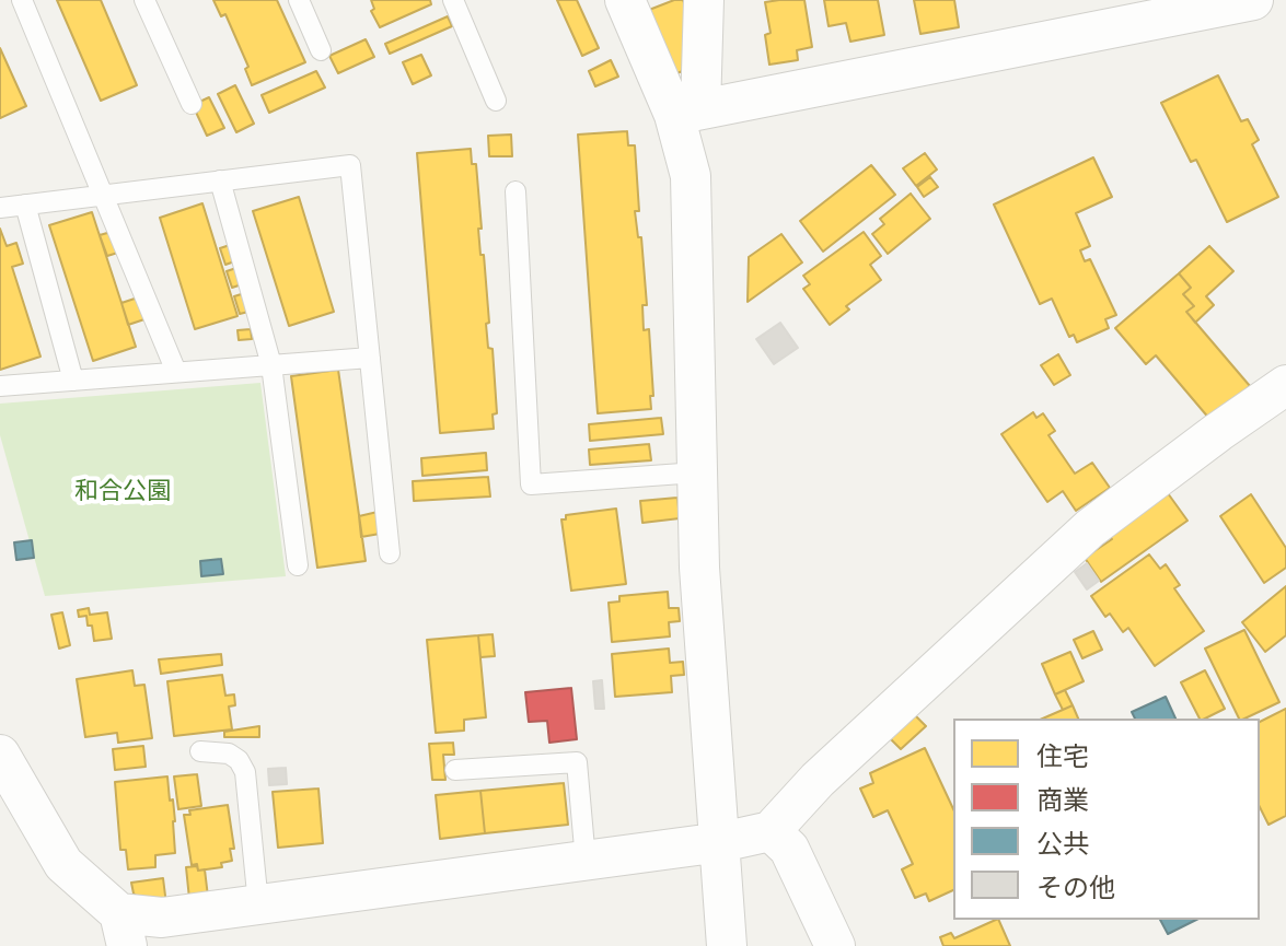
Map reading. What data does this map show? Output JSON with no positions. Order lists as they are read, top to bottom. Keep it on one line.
{"parks":["和合公園"],"legend":["住宅","商業","公共","その他"]}
